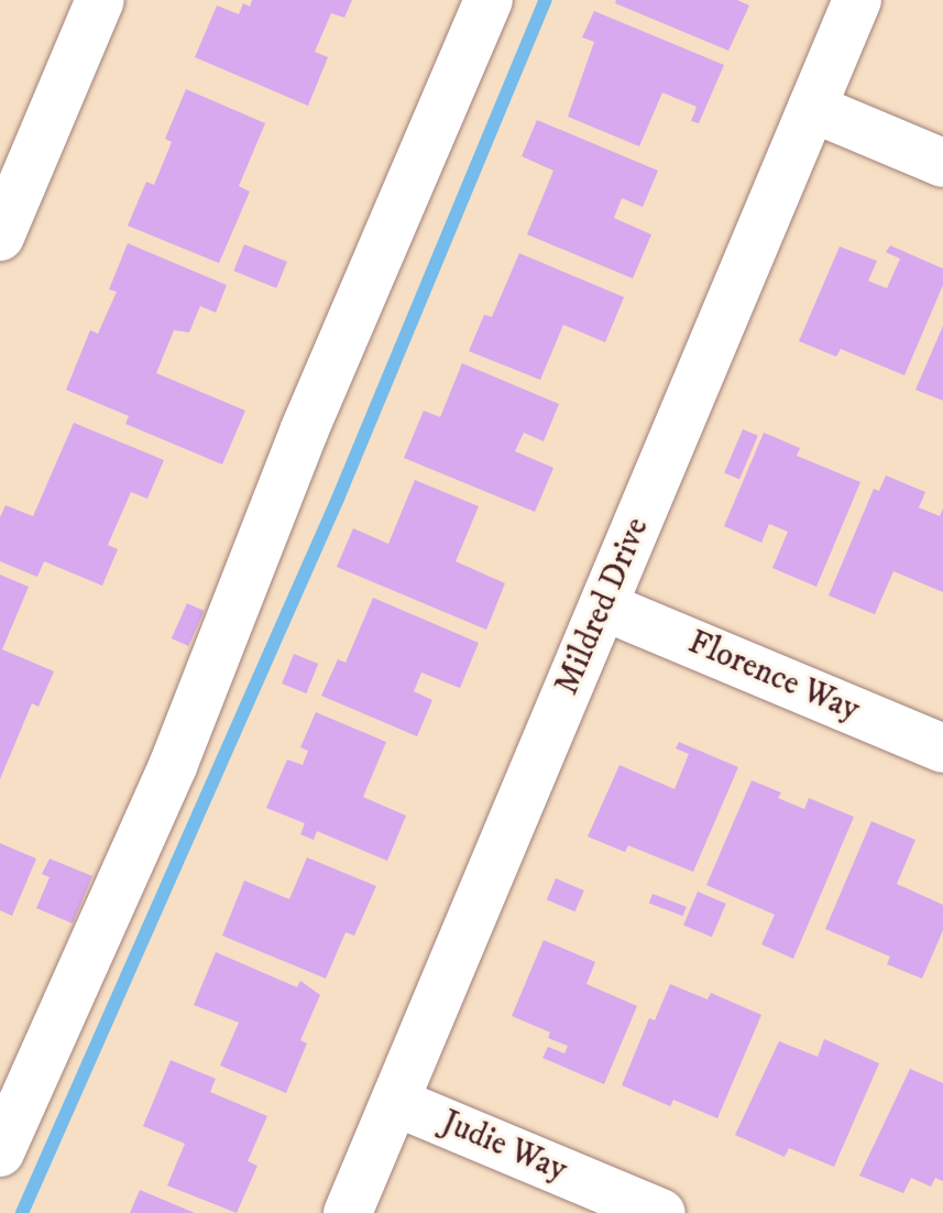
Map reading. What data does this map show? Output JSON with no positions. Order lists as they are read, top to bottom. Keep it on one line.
{"streets":{"street":["Mildred Drive","Florence Way","Judie Way"]},"crossings":[["Mildred Drive","Florence Way"],["Mildred Drive","Judie Way"]]}
